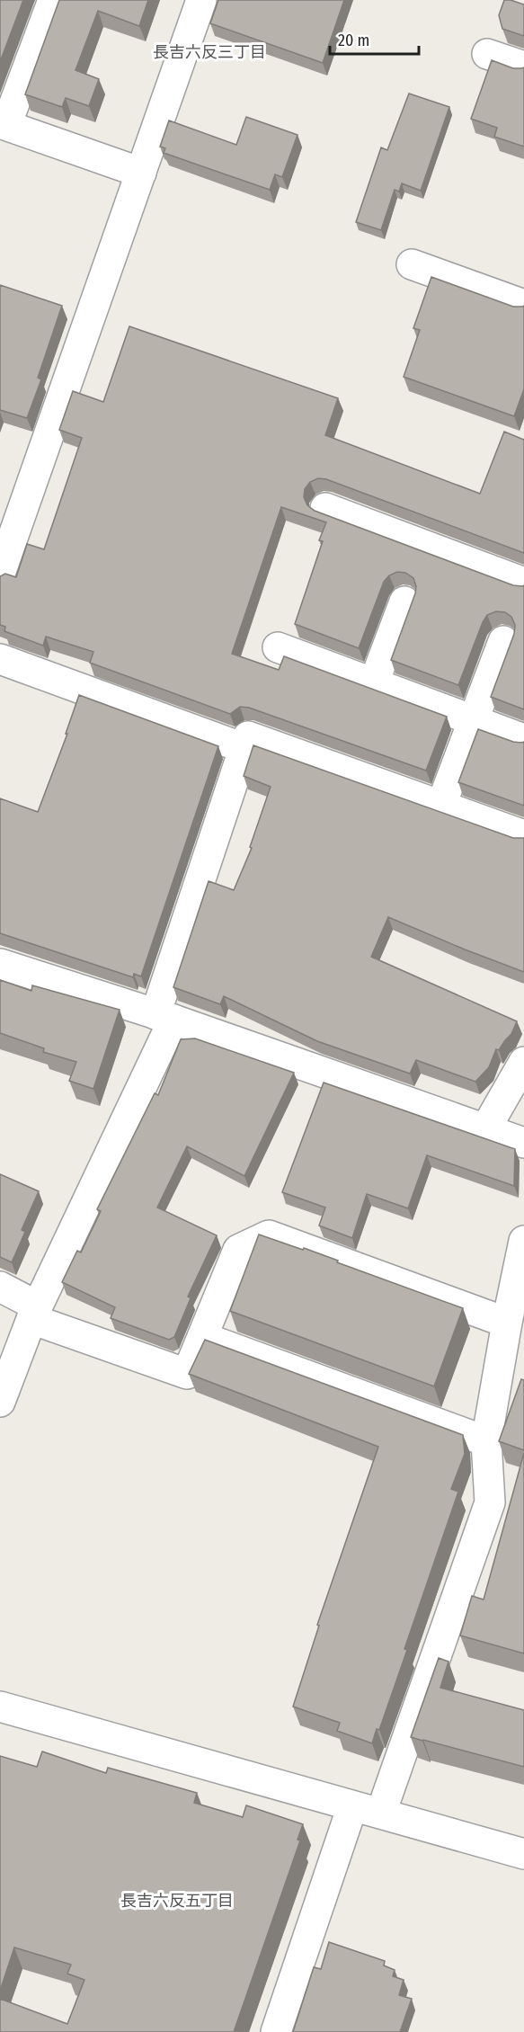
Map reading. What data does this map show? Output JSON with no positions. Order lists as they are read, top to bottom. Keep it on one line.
{"districts":["長吉六反三丁目","長吉六反五丁目"],"scale_bar":"20 m"}
